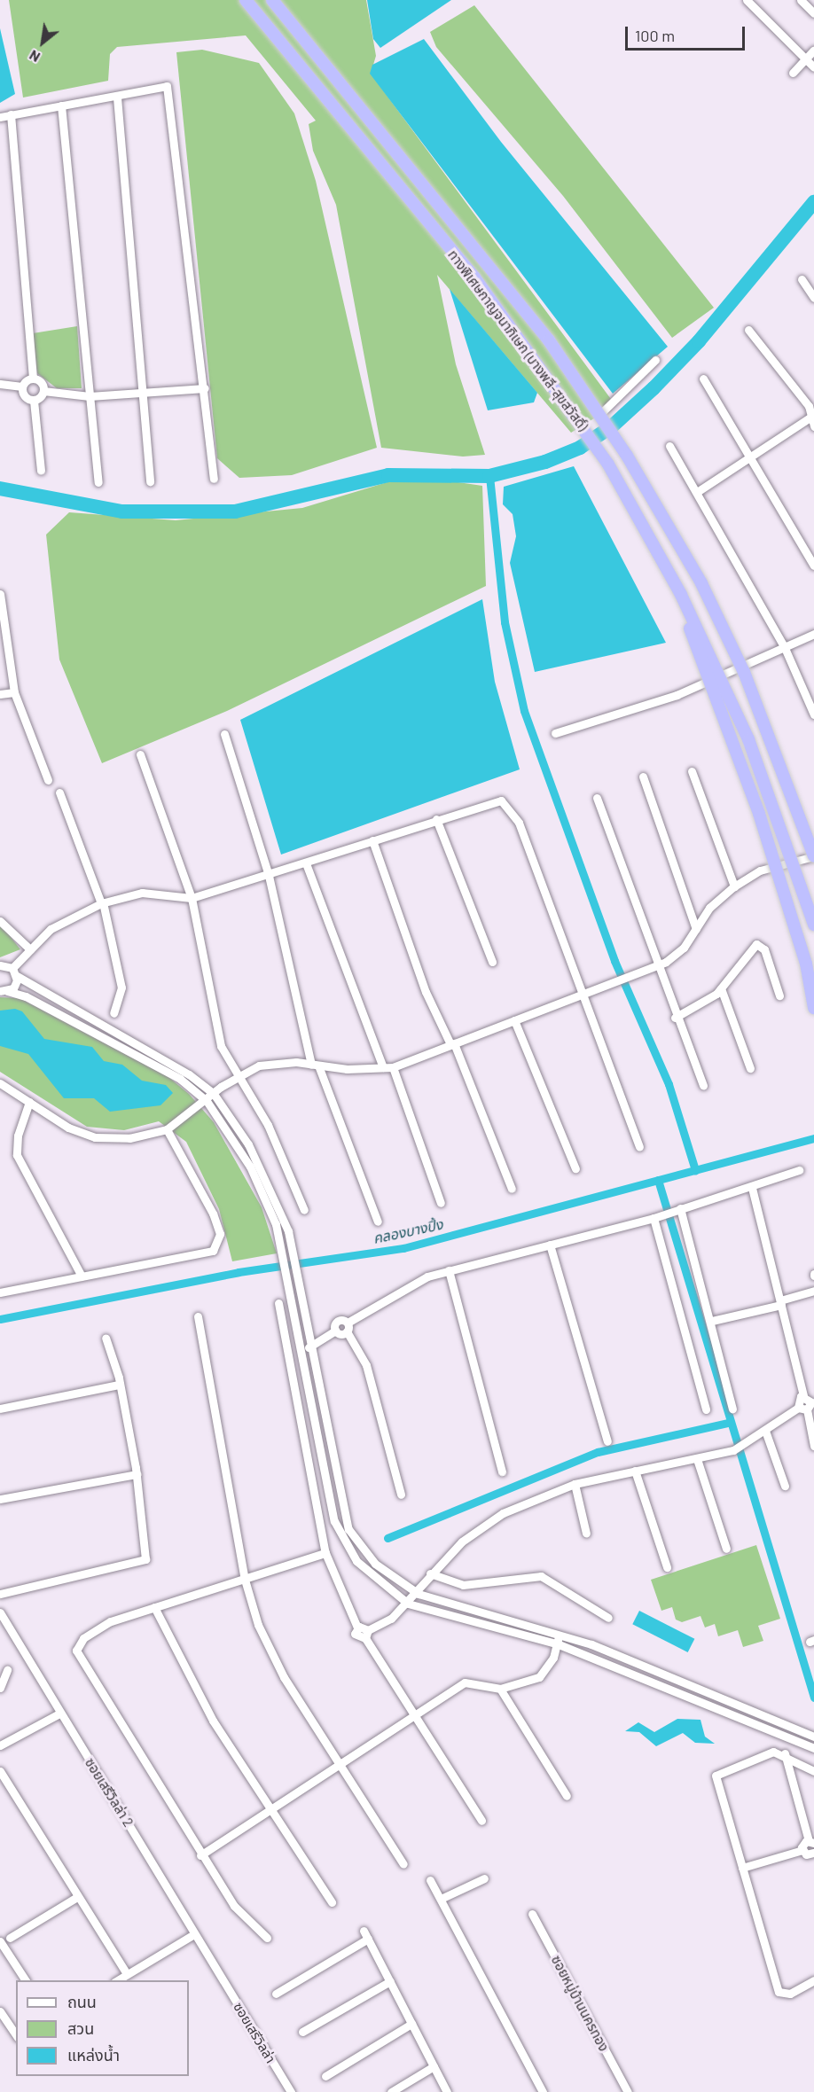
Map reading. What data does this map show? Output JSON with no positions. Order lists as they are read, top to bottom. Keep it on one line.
{"streets":{"highway":["ทางพิเศษกาญจนาภิเษก (บางพลี-สุขสวัสดิ์)"],"street":["ซอยเสรีวิลล่า 2","ซอยหมู่บ้านนครทอง","ซอยเสรีวิลล่า"]},"crossings":[["ซอยเสรีวิลล่า 2","ซอยเสรีวิลล่า"]],"water":["คลองบางปิ้ง"],"legend":["ถนน","สวน","แหล่งน้ำ"],"scale_bar":"100 m","north":"bottom left"}
